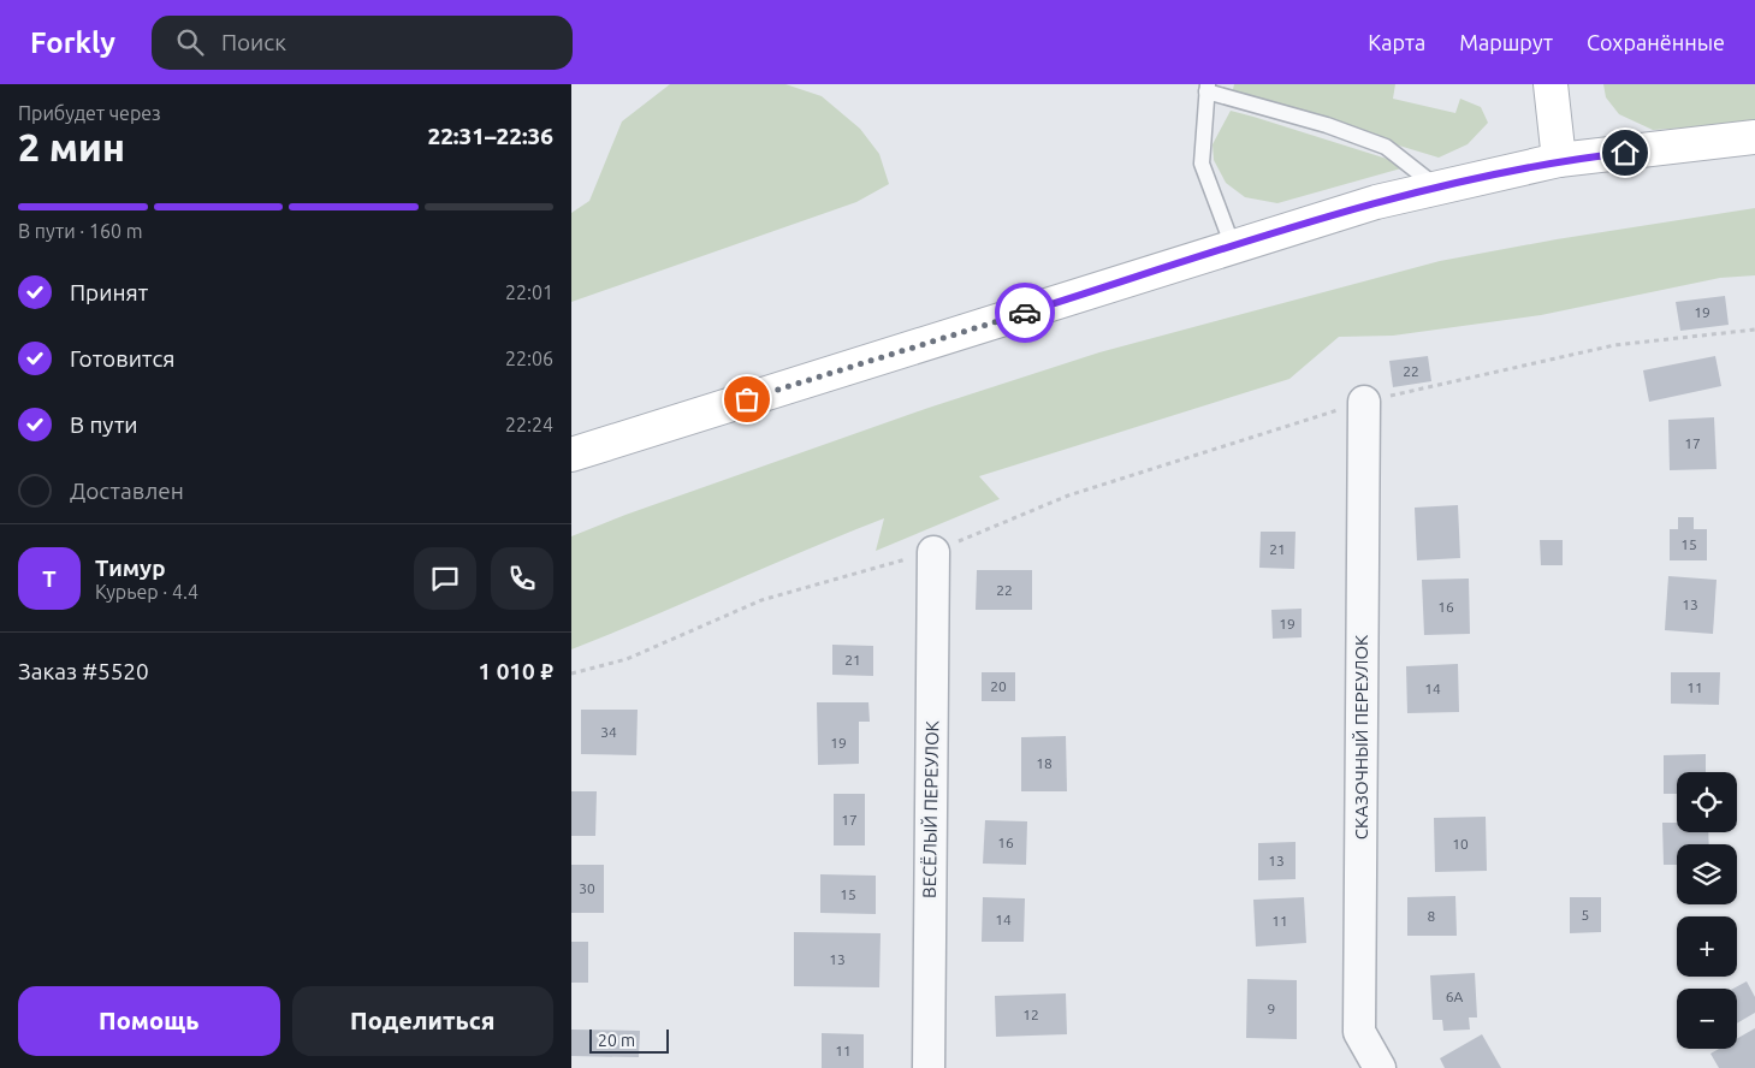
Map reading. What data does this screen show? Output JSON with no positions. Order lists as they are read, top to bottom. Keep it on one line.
{"streets":{"street":["СКАЗОЧНЫЙ ПЕРЕУЛОК","ВЕСЁЛЫЙ ПЕРЕУЛОК"]},"house_numbers":["19","22","17","15","21","22","13","16","19","21","20","11","14","34","19","18","17","16","10","13","30","15","5","8","14","11","13","6А","9","12","11"],"scale_bar":"20 m","page":{"header":"Forkly","search":"Поиск","nav":["Карта","Маршрут","Сохранённые"],"heading":["2 мин","Прибудет через","22:31–22:36"],"panel":["Тимур","Курьер · 4.4","Заказ #5520","1 010 ₽"],"bar":"В пути · 160 m","list":[["Принят","22:01"],["Готовится","22:06"],["В пути","22:24"],"Доставлен"],"round":"Т","map_buttons":["+","−"],"buttons":["Помощь","Поделиться"],"scale":"20 m"}}
